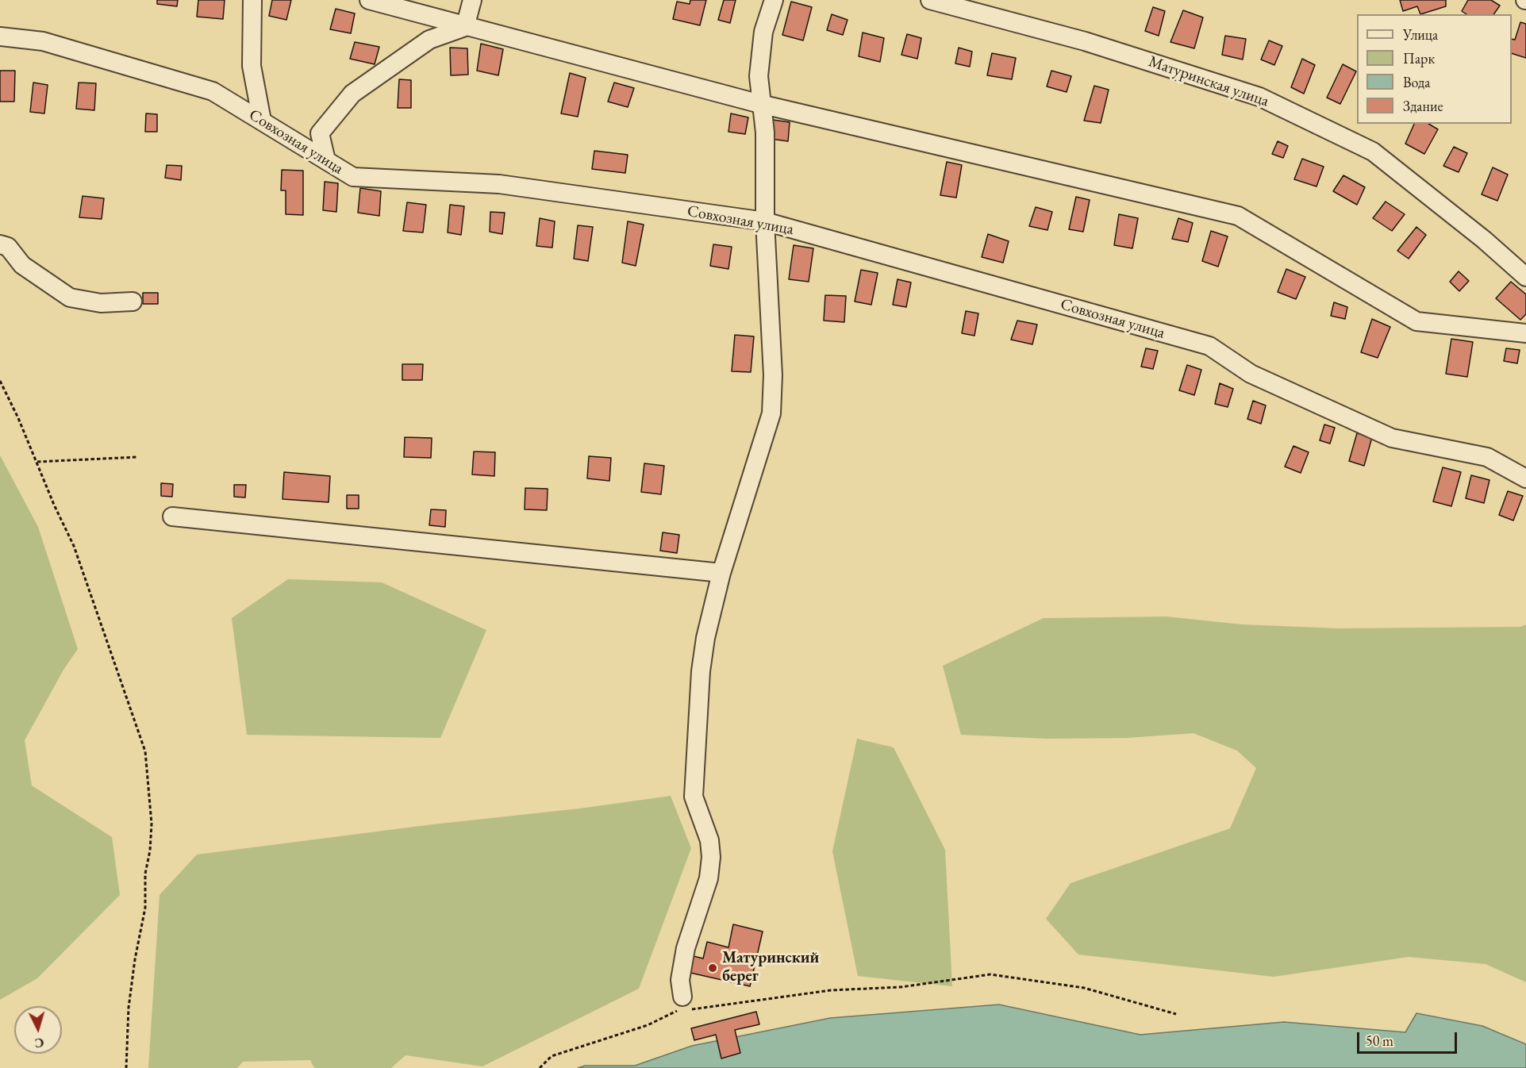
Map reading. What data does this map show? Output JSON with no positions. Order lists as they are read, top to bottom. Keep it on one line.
{"streets":{"street":["Матуринская улица","Совхозная улица"]},"places":["Матуринский берег"],"legend":["Улица","Парк","Вода","Здание"],"scale_bar":"50 m","north":"bottom"}
